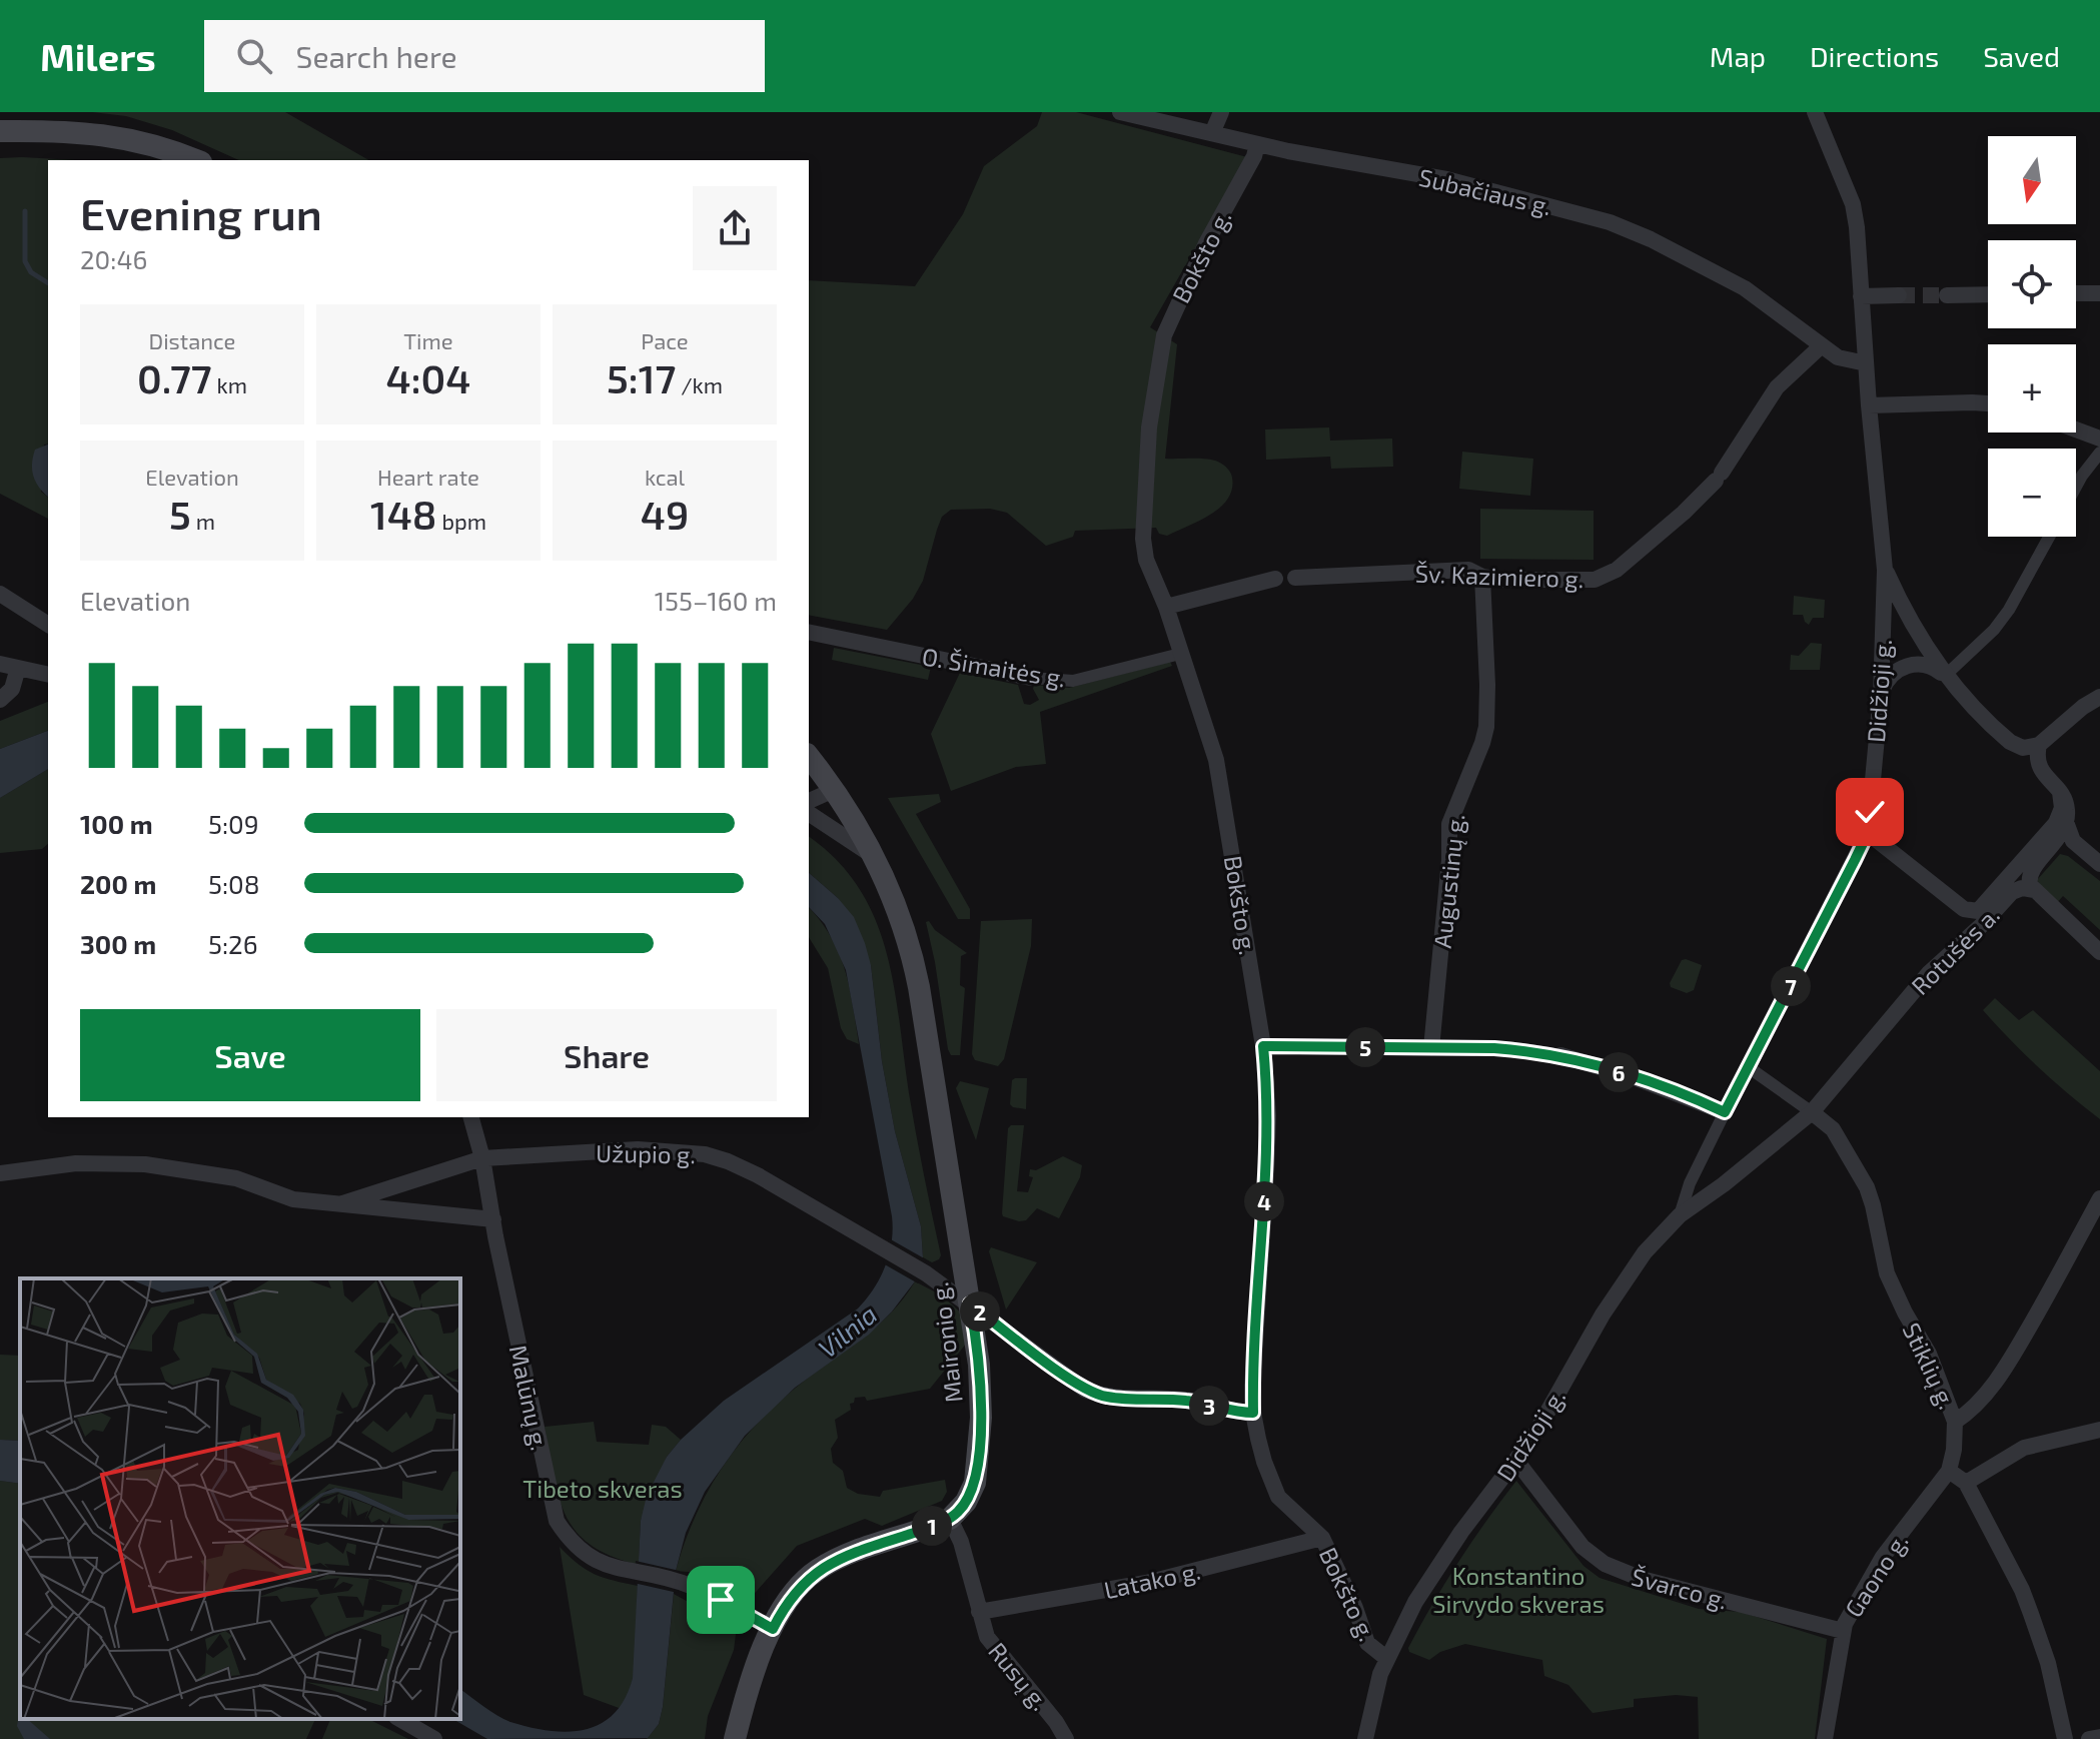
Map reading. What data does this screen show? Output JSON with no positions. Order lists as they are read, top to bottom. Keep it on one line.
{"streets":{"main road":["Maironio g."],"street":["Subačiaus g.","Bokšto g.","Šv. Kazimiero g.","O. Šimaitės g.","Didžioji g.","Augustinų g.","Rotušės a.","Užupio g.","Stiklių g.","Malūnų g.","Gaono g.","Latako g.","Švarco g.","Rusų g."]},"crossings":[["Subačiaus g.","Bokšto g."],["Subačiaus g.","Šv. Kazimiero g."],["Bokšto g.","O. Šimaitės g."],["Bokšto g.","Didžioji g."],["Bokšto g.","Latako g."],["Šv. Kazimiero g.","Augustinų g."],["Didžioji g.","Rotušės a."],["Didžioji g.","Stiklių g."],["Didžioji g.","Švarco g."],["Rotušės a.","Stiklių g."],["Užupio g.","Maironio g."],["Užupio g.","Malūnų g."],["Maironio g.","Rusų g."],["Stiklių g.","Gaono g."],["Gaono g.","Švarco g."],["Latako g.","Rusų g."]],"water":["Vilnia"],"parks":["Tibeto skveras","Konstantino Sirvydo skveras"],"north":"bottom","page":{"header":"Milers","search":"Search here","nav":["Map","Directions","Saved"],"map_buttons":["+","−"],"heading":["Evening run","20:46"],"stats":[["Distance","0.77 km"],["Time","4:04"],["Pace","5:17 /km"],["Elevation","5 m"],["Heart rate","148 bpm"],["kcal","49"]],"chart":["Elevation","155–160 m"],"list":[{"name":"100 m","note":"5:09"},{"name":"200 m","note":"5:08"},{"name":"300 m","note":"5:26"}],"pins":["7","5","6","4","2","3","1"],"buttons":["Save","Share"]}}
